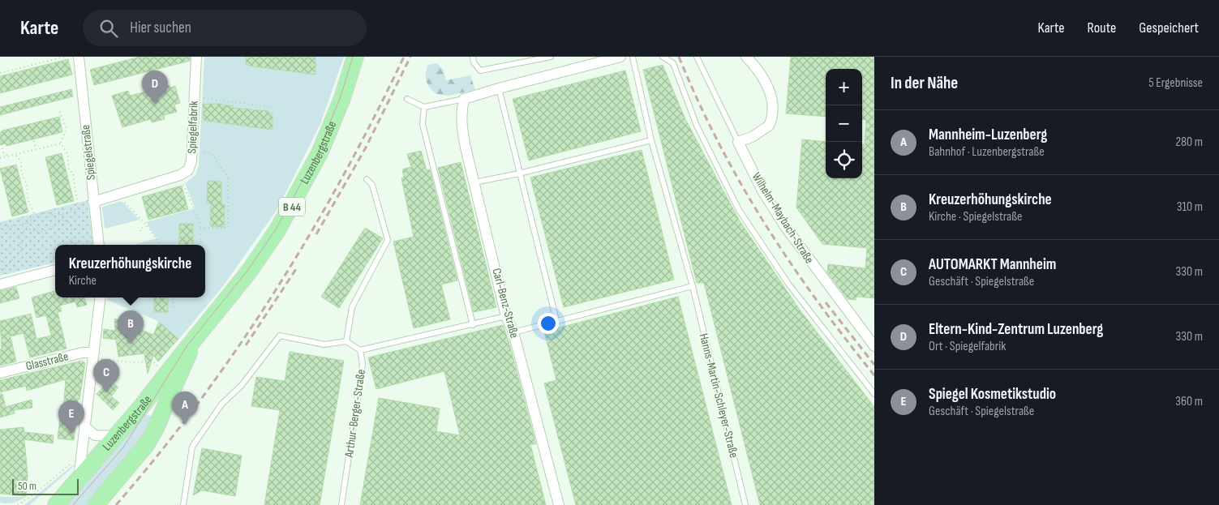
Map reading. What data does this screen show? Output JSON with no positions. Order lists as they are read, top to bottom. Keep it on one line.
{"streets":{"main road":["Luzenbergstraße","B 44"],"street":["Spiegelfabrik","Spiegelstraße","Wilhelm-Maybach-Straße","Carl-Benz-Straße","Glasstraße"],"lane":["Hanns-Martin-Schleyer-Straße","Arthur-Berger-Straße"]},"scale_bar":"50 m","page":{"header":"Karte","search":"Hier suchen","nav":["Karte","Route","Gespeichert"],"heading":["In der Nähe","5 Ergebnisse"],"map_buttons":["+","−"],"pins":["D","B","C","A","E"],"list":[{"mark":"A","name":"Mannheim-Luzenberg","note":"Bahnhof · Luzenbergstraße","value":"280 m"},{"mark":"B","name":"Kreuzerhöhungskirche","note":"Kirche · Spiegelstraße","value":"310 m"},{"mark":"C","name":"AUTOMARKT Mannheim","note":"Geschäft · Spiegelstraße","value":"330 m"},{"mark":"D","name":"Eltern-Kind-Zentrum Luzenberg","note":"Ort · Spiegelfabrik","value":"330 m"},{"mark":"E","name":"Spiegel Kosmetikstudio","note":"Geschäft · Spiegelstraße","value":"360 m"}],"popup":["Kreuzerhöhungskirche","Kirche"],"scale":"50 m"}}
